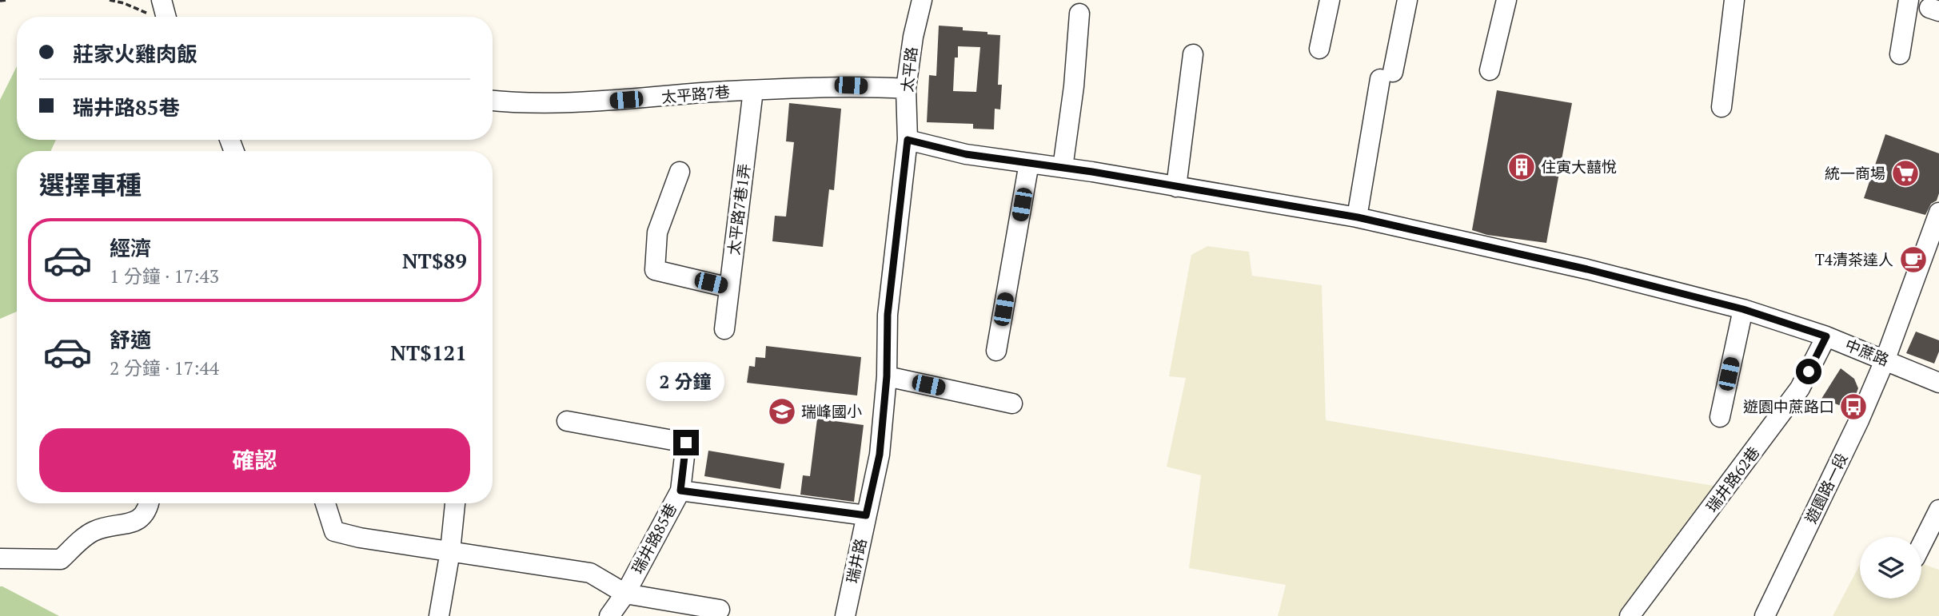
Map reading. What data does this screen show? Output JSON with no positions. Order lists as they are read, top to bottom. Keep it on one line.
{"streets":{"street":["太平路","太平路7巷","太平路7巷1弄","中蔗路","瑞井路62巷","遊園路一段","瑞井路85巷","瑞井路"]},"crossings":[["太平路","太平路7巷"],["太平路","中蔗路"],["太平路","瑞井路"],["太平路7巷","太平路7巷1弄"],["中蔗路","瑞井路62巷"],["中蔗路","遊園路一段"],["中蔗路","瑞井路"]],"places":{"building":["住寅大囍悅"],"supermarket":["統一商場"],"cafe":["T4清茶達人"],"bus stop":["遊園中蔗路口"],"school or university":["瑞峰國小"]},"page":{"banner":["莊家火雞肉飯","瑞井路85巷"],"heading":"選擇車種","list":[{"name":"經濟","note":"1 分鐘 · 17:43","value":"NT$89"},{"name":"舒適","note":"2 分鐘 · 17:44","value":"NT$121"}],"bubble":"2 分鐘","buttons":"確認"}}
